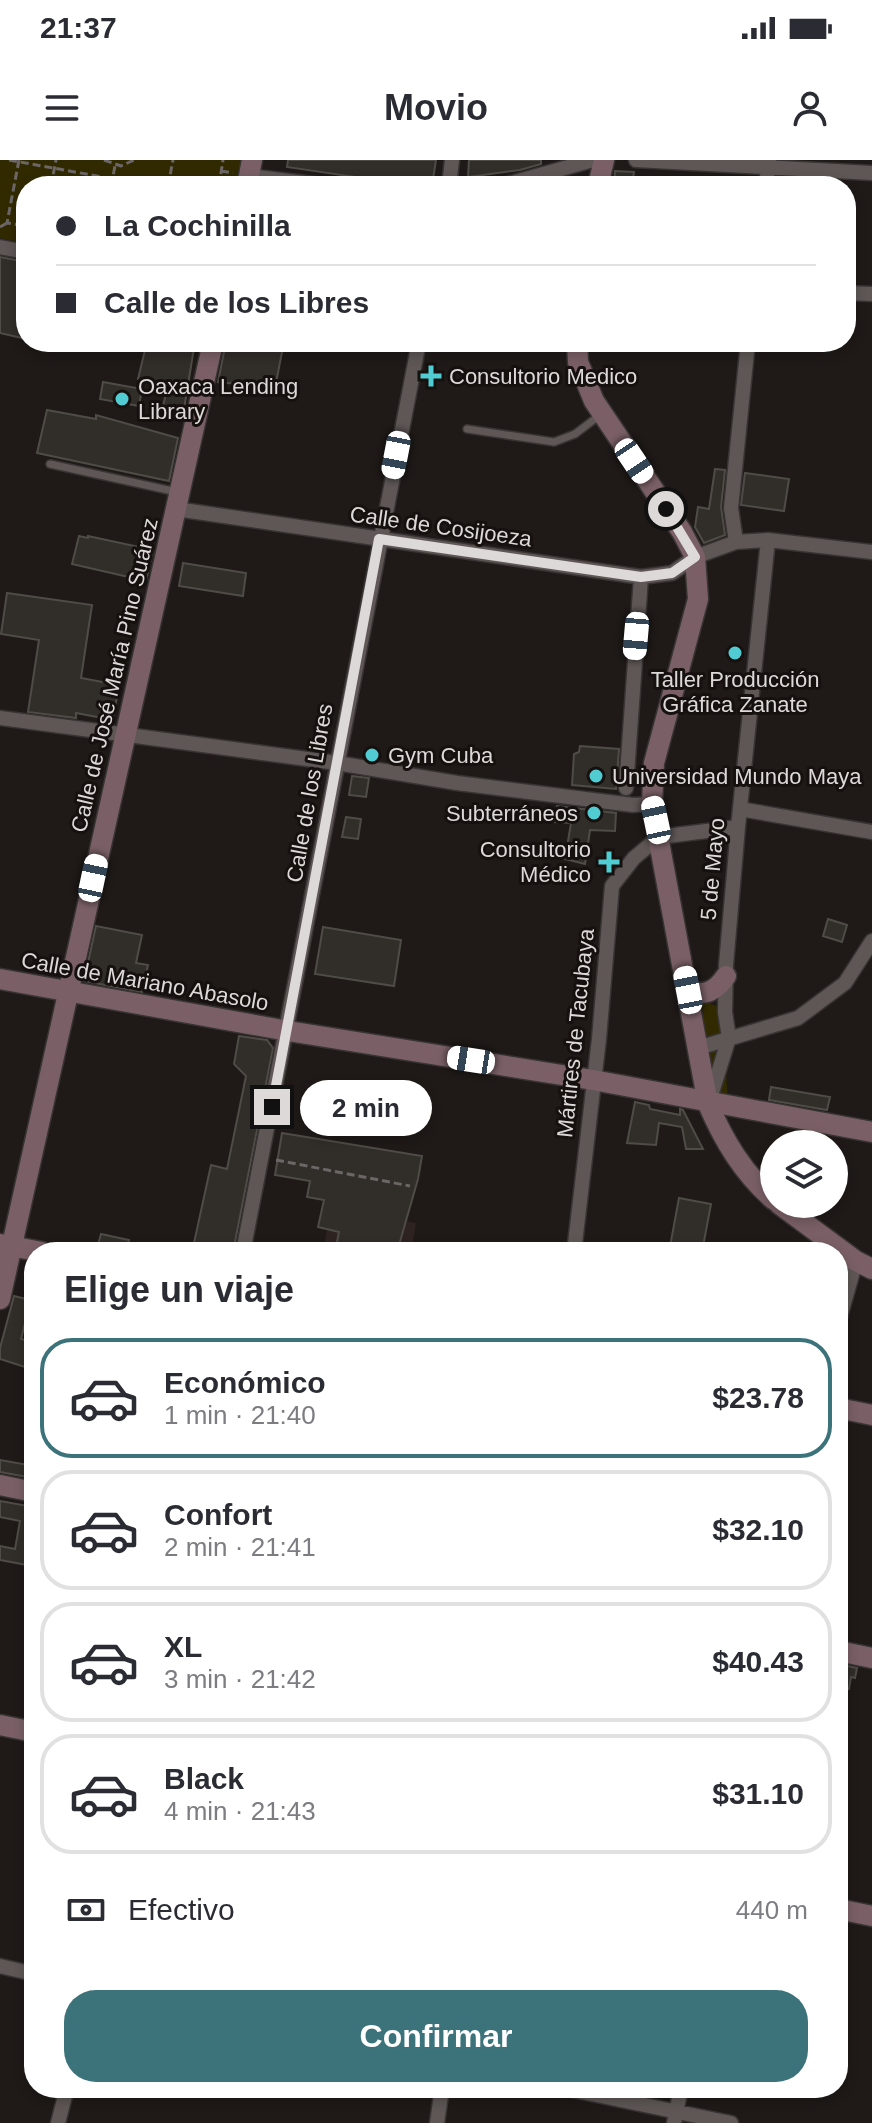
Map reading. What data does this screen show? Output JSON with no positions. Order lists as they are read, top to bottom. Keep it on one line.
{"streets":{"main road":["Calle de José María Pino Suárez","Calle de Mariano Abasolo"],"street":["Calle de Cosijoeza","Calle de los Libres","5 de Mayo","Mártires de Tacubaya"]},"crossings":[["Calle de Cosijoeza","Calle de José María Pino Suárez"],["Calle de Cosijoeza","Calle de los Libres"],["Calle de Cosijoeza","5 de Mayo"],["Calle de José María Pino Suárez","Calle de Mariano Abasolo"],["Calle de los Libres","Calle de Mariano Abasolo"],["5 de Mayo","Calle de Mariano Abasolo"],["Calle de Mariano Abasolo","Mártires de Tacubaya"]],"places":{"health":["Consultorio Medico","Consultorio Médico"],"other":["Oaxaca Lending Library","Taller Producción Gráfica Zanate","Gym Cuba","Universidad Mundo Maya","Subterráneos"]},"page":{"status":"21:37","header":"Movio","banner":["La Cochinilla","Calle de los Libres"],"bubble":"2 min","heading":"Elige un viaje","list":[{"name":"Económico","note":"1 min · 21:40","value":"$23.78"},{"name":"Confort","note":"2 min · 21:41","value":"$32.10"},{"name":"XL","note":"3 min · 21:42","value":"$40.43"},{"name":"Black","note":"4 min · 21:43","value":"$31.10"}],"pay":["Efectivo","440 m"],"buttons":"Confirmar"}}
